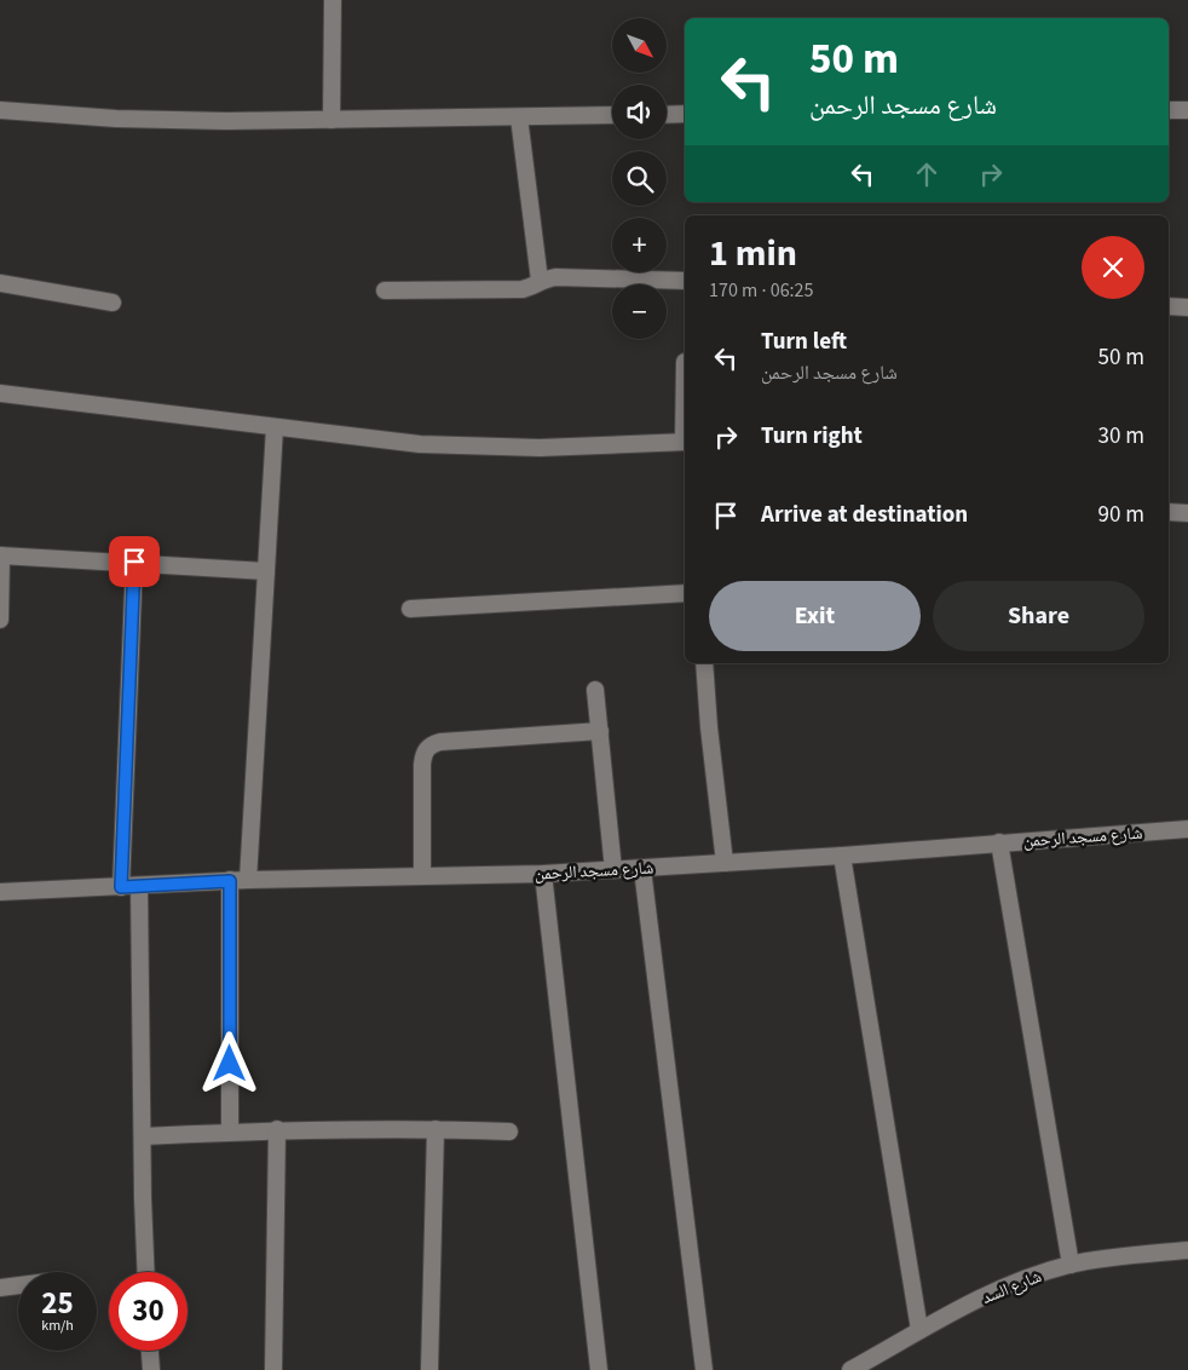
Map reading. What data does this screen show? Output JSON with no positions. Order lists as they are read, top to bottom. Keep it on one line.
{"streets":{"street":["شارع مسجد الرحمن","شارع السد"]},"north":"bottom right","page":{"map_buttons":["+","−"],"turn":["50 m","شارع مسجد الرحمن"],"heading":["1 min","170 m · 06:25"],"list":[{"name":"Turn left","note":"شارع مسجد الرحمن","value":"50 m"},{"name":"Turn right","value":"30 m"},{"name":"Arrive at destination","value":"90 m"}],"buttons":["Exit","Share"],"speed":"25 km/h","limit":"30"}}
